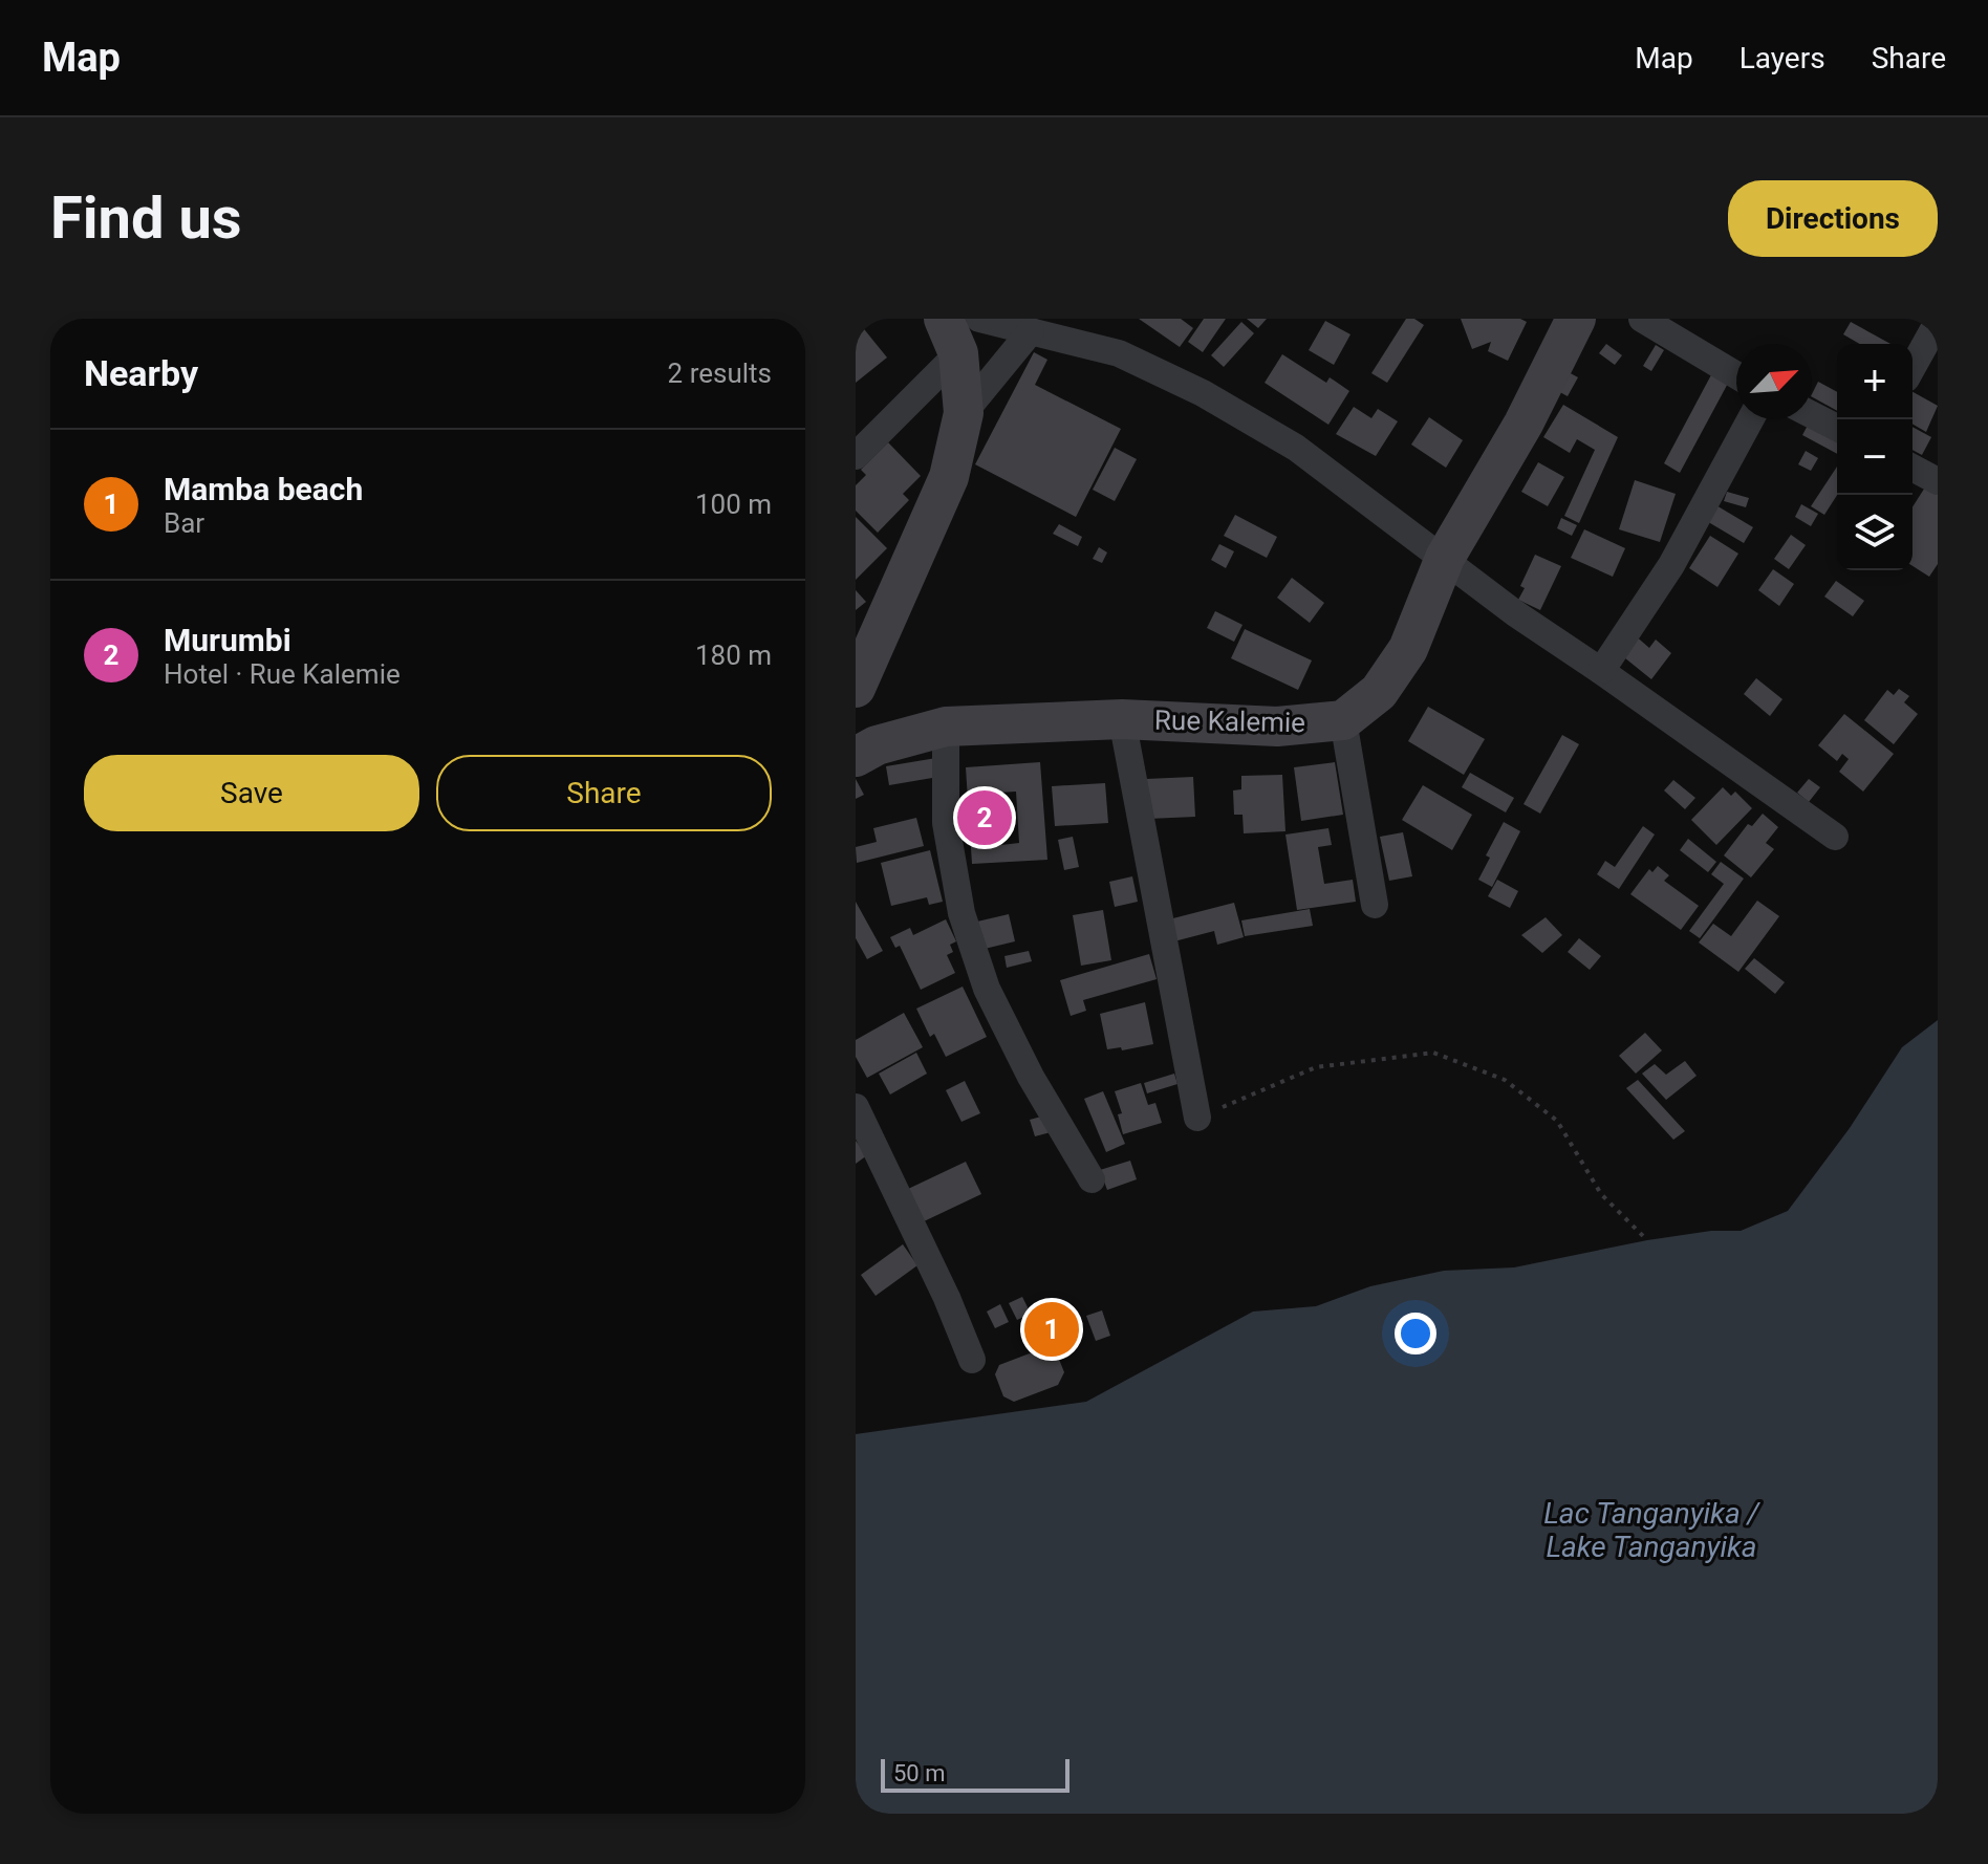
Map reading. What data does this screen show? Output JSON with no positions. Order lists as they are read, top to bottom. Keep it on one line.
{"streets":{"street":["Rue Kalemie"]},"water":["Lac Tanganyika / Lake Tanganyika"],"scale_bar":"50 m","north":"top right","page":{"header":"Map","nav":["Map","Layers","Share"],"buttons":["Directions",["Save","Share"]],"title":"Find us","heading":["Nearby","2 results"],"map_buttons":["+","−"],"list":[{"mark":"1","name":"Mamba beach","note":"Bar","value":"100 m"},{"mark":"2","name":"Murumbi","note":"Hotel · Rue Kalemie","value":"180 m"}],"pins":["2","1"],"scale":"50 m"}}
